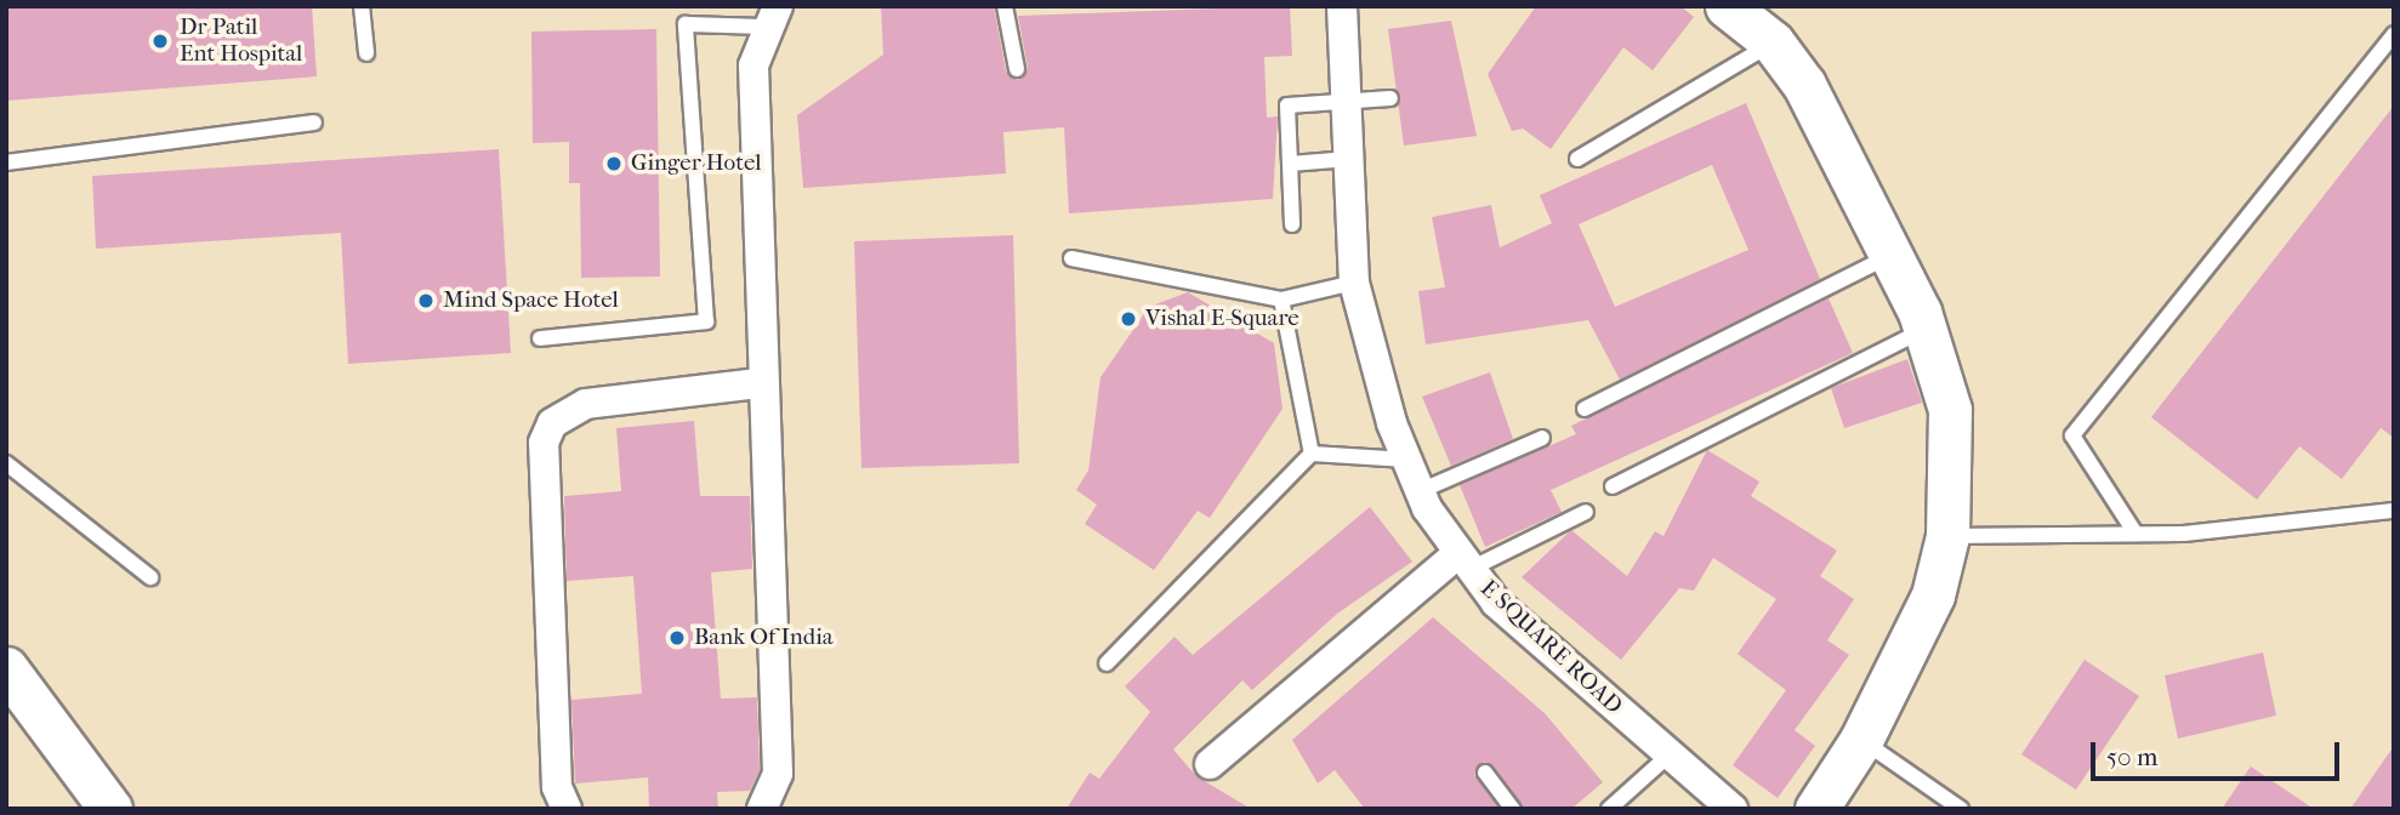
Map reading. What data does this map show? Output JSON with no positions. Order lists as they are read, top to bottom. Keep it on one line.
{"streets":{"street":["E SQUARE ROAD"]},"places":["Dr Patil Ent Hospital","Ginger Hotel","Mind Space Hotel","Vishal E-Square","Bank Of India"],"scale_bar":"50 m"}
